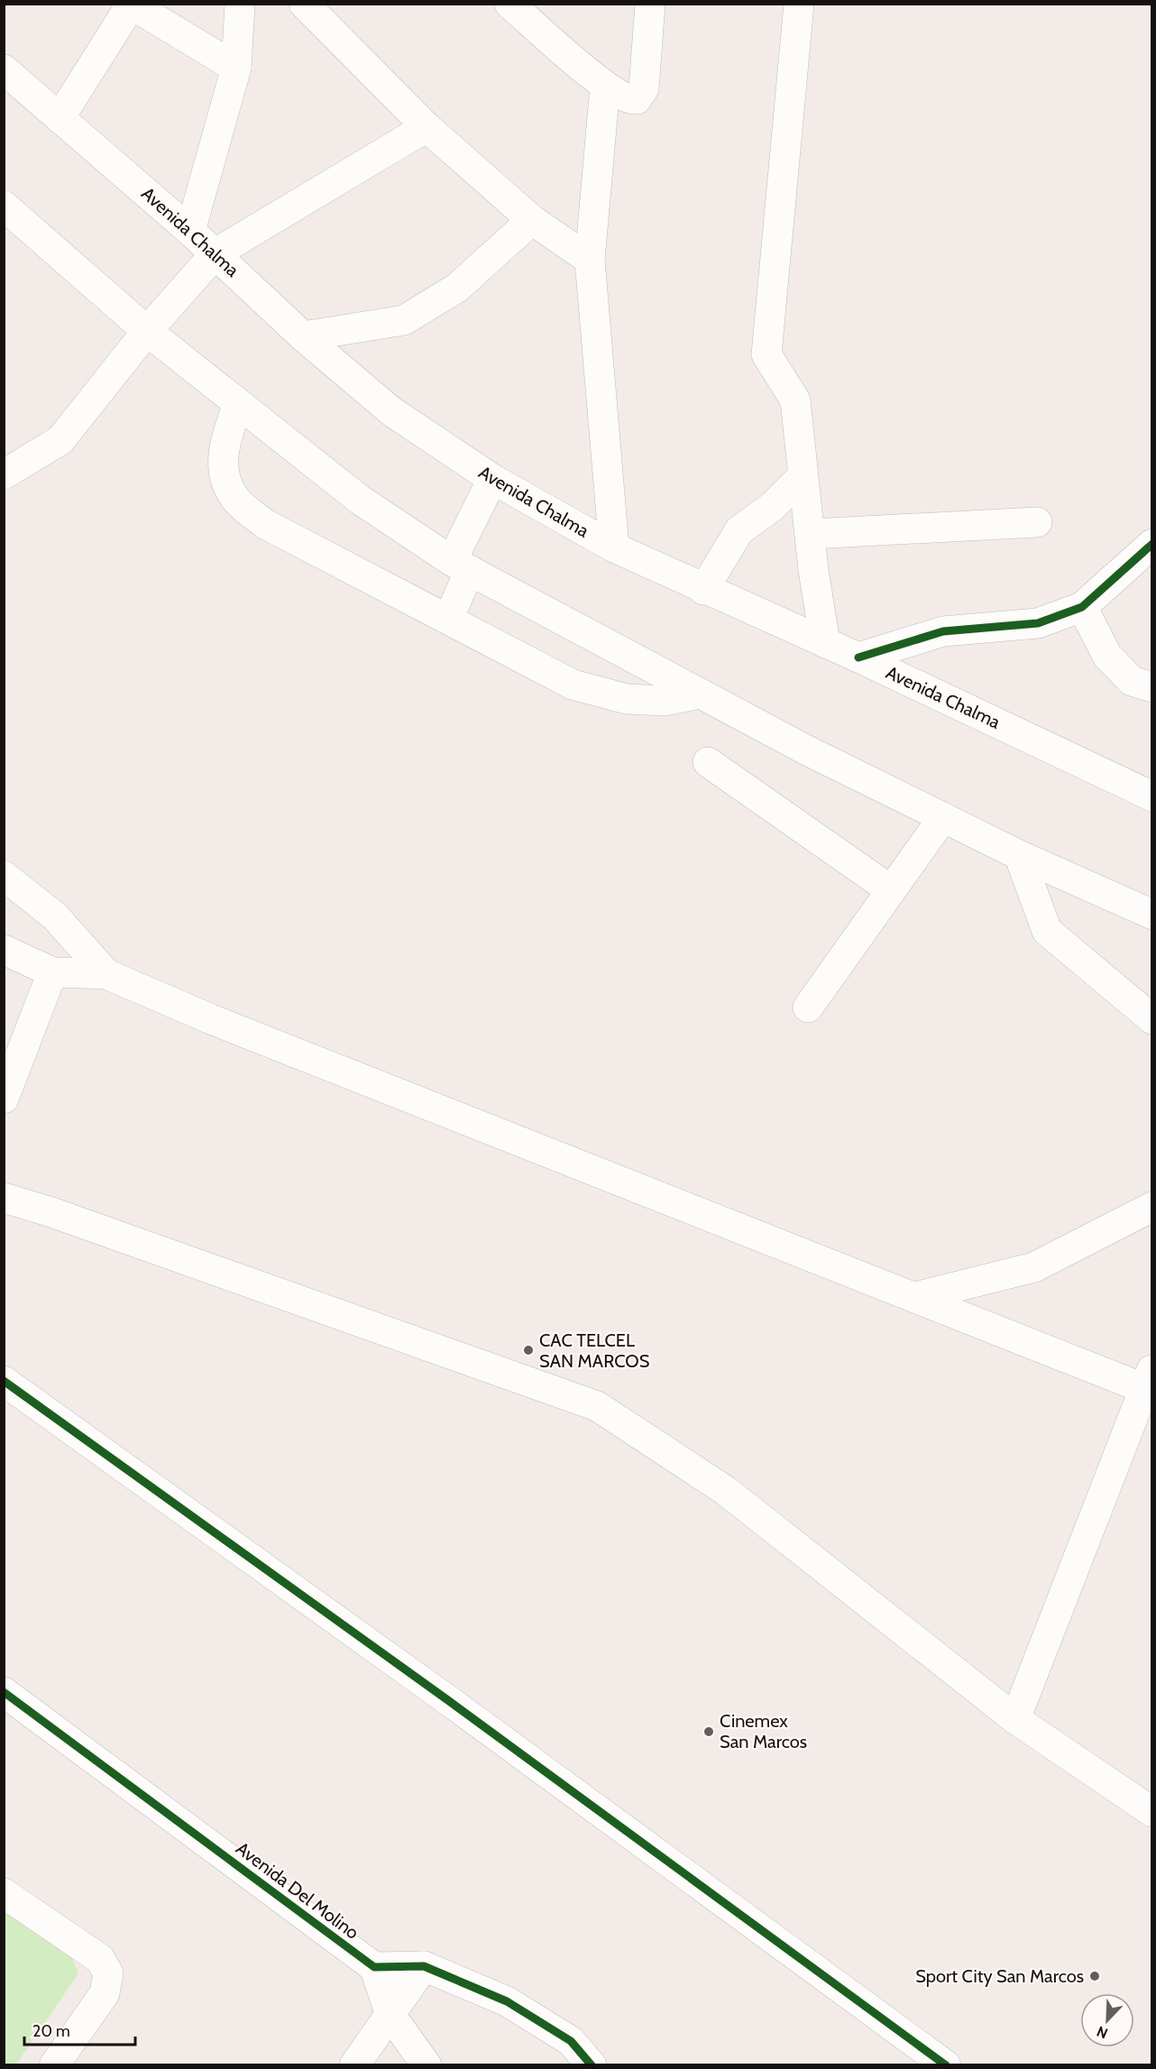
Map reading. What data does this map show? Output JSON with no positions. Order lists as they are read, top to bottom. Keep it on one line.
{"streets":{"main road":["Avenida Chalma","Avenida Del Molino"]},"places":["CAC TELCEL SAN MARCOS","Cinemex San Marcos","Sport City San Marcos"],"scale_bar":"20 m","north":"bottom left"}
